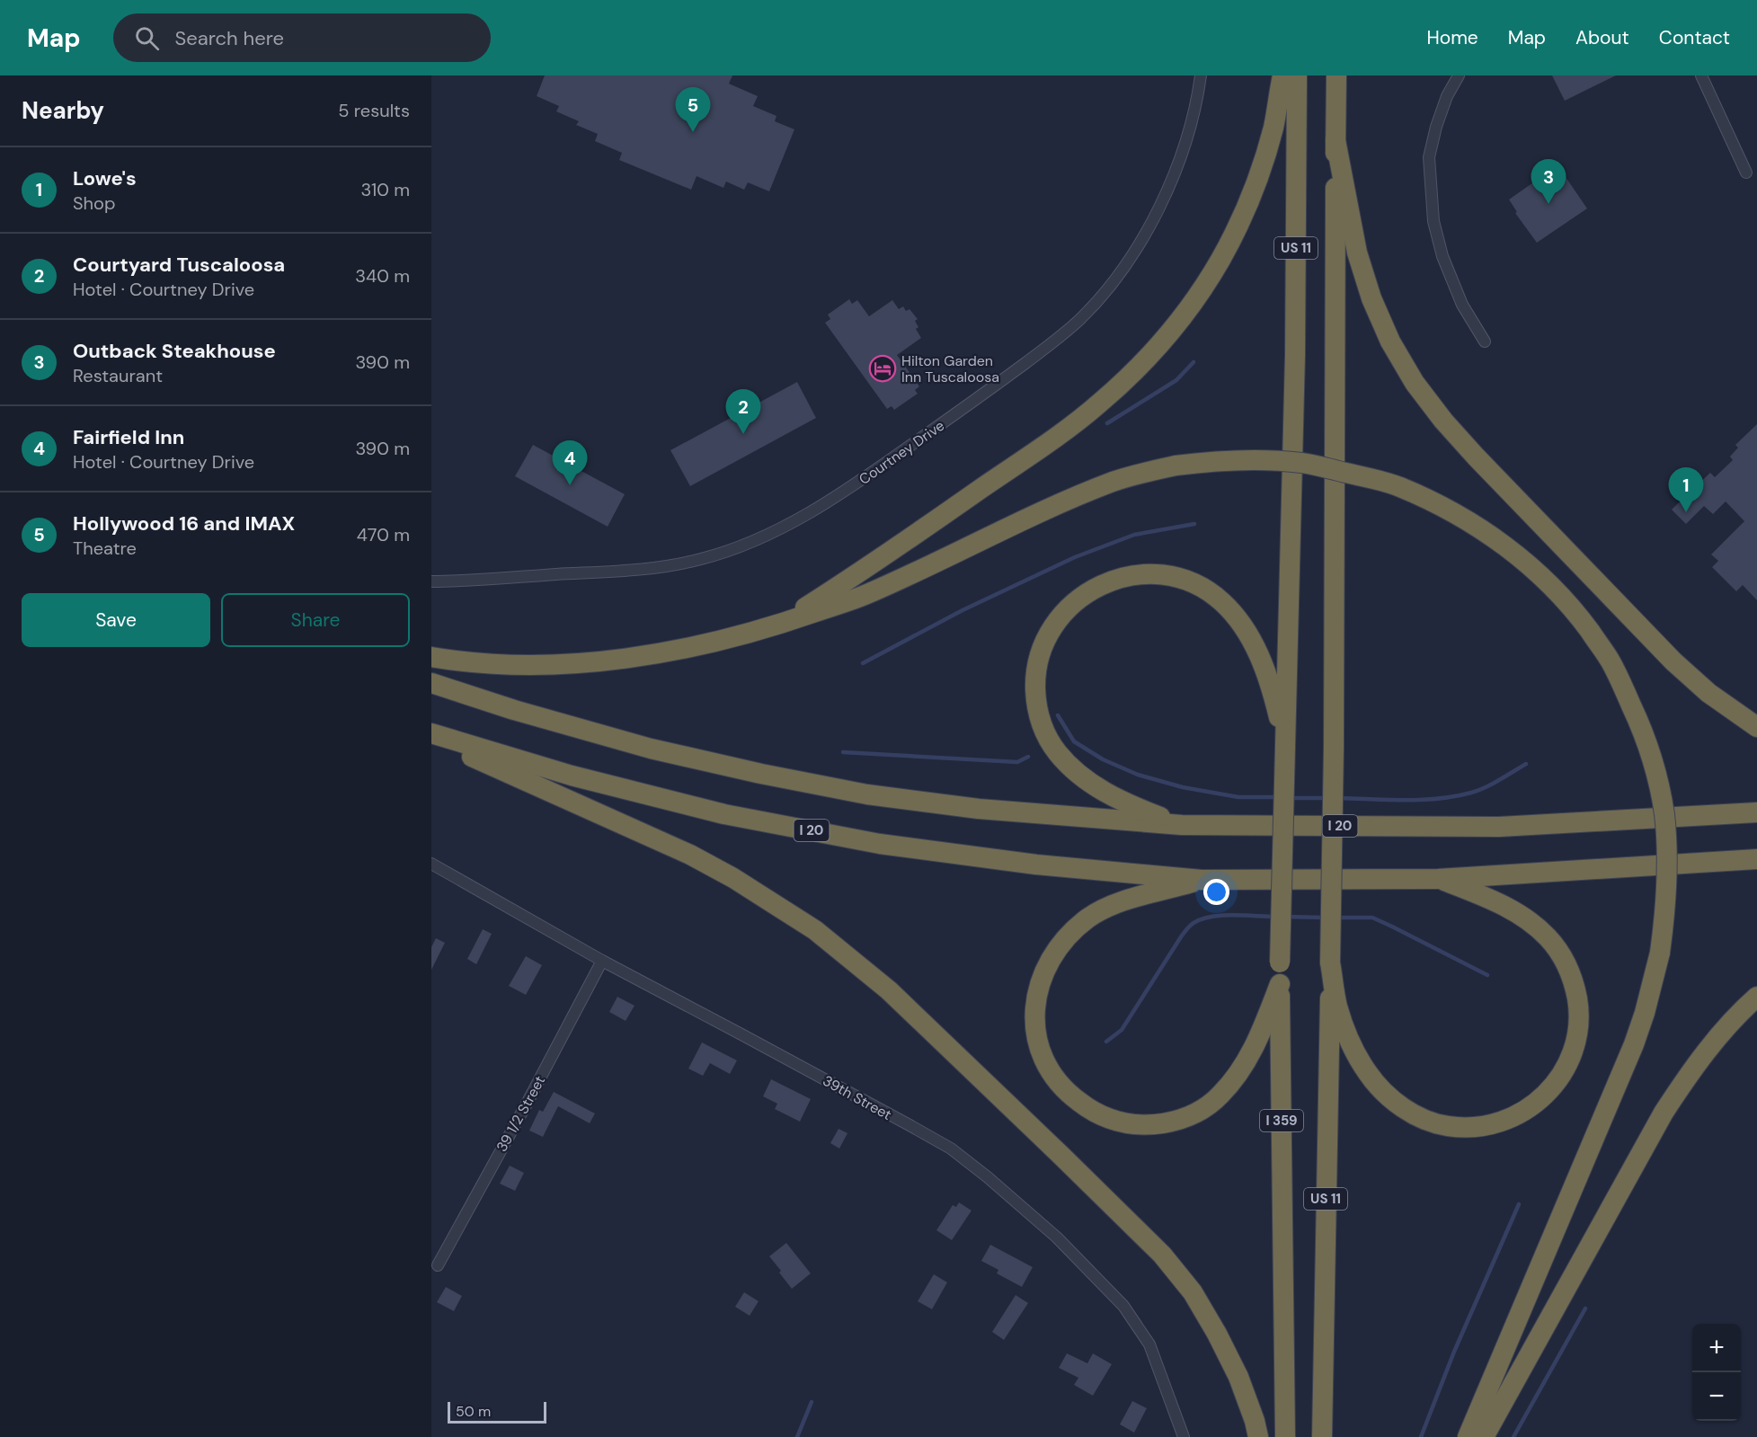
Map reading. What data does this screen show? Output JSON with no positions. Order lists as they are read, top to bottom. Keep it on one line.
{"streets":{"highway":["US 11","I 20","I 359"],"street":["Courtney Drive","39th Street","39 1/2 Street"]},"crossings":[["US 11","I 359"],["39th Street","39 1/2 Street"]],"places":{"hotel":["Hilton Garden Inn Tuscaloosa"]},"scale_bar":"50 m","page":{"header":"Map","search":"Search here","nav":["Home","Map","About","Contact"],"heading":["Nearby","5 results"],"pins":["5","3","2","4","1"],"list":[{"mark":"1","name":"Lowe's","note":"Shop","value":"310 m"},{"mark":"2","name":"Courtyard Tuscaloosa","note":"Hotel · Courtney Drive","value":"340 m"},{"mark":"3","name":"Outback Steakhouse","note":"Restaurant","value":"390 m"},{"mark":"4","name":"Fairfield Inn","note":"Hotel · Courtney Drive","value":"390 m"},{"mark":"5","name":"Hollywood 16 and IMAX","note":"Theatre","value":"470 m"}],"buttons":["Save","Share"],"map_buttons":["+","−"],"scale":"50 m"}}
